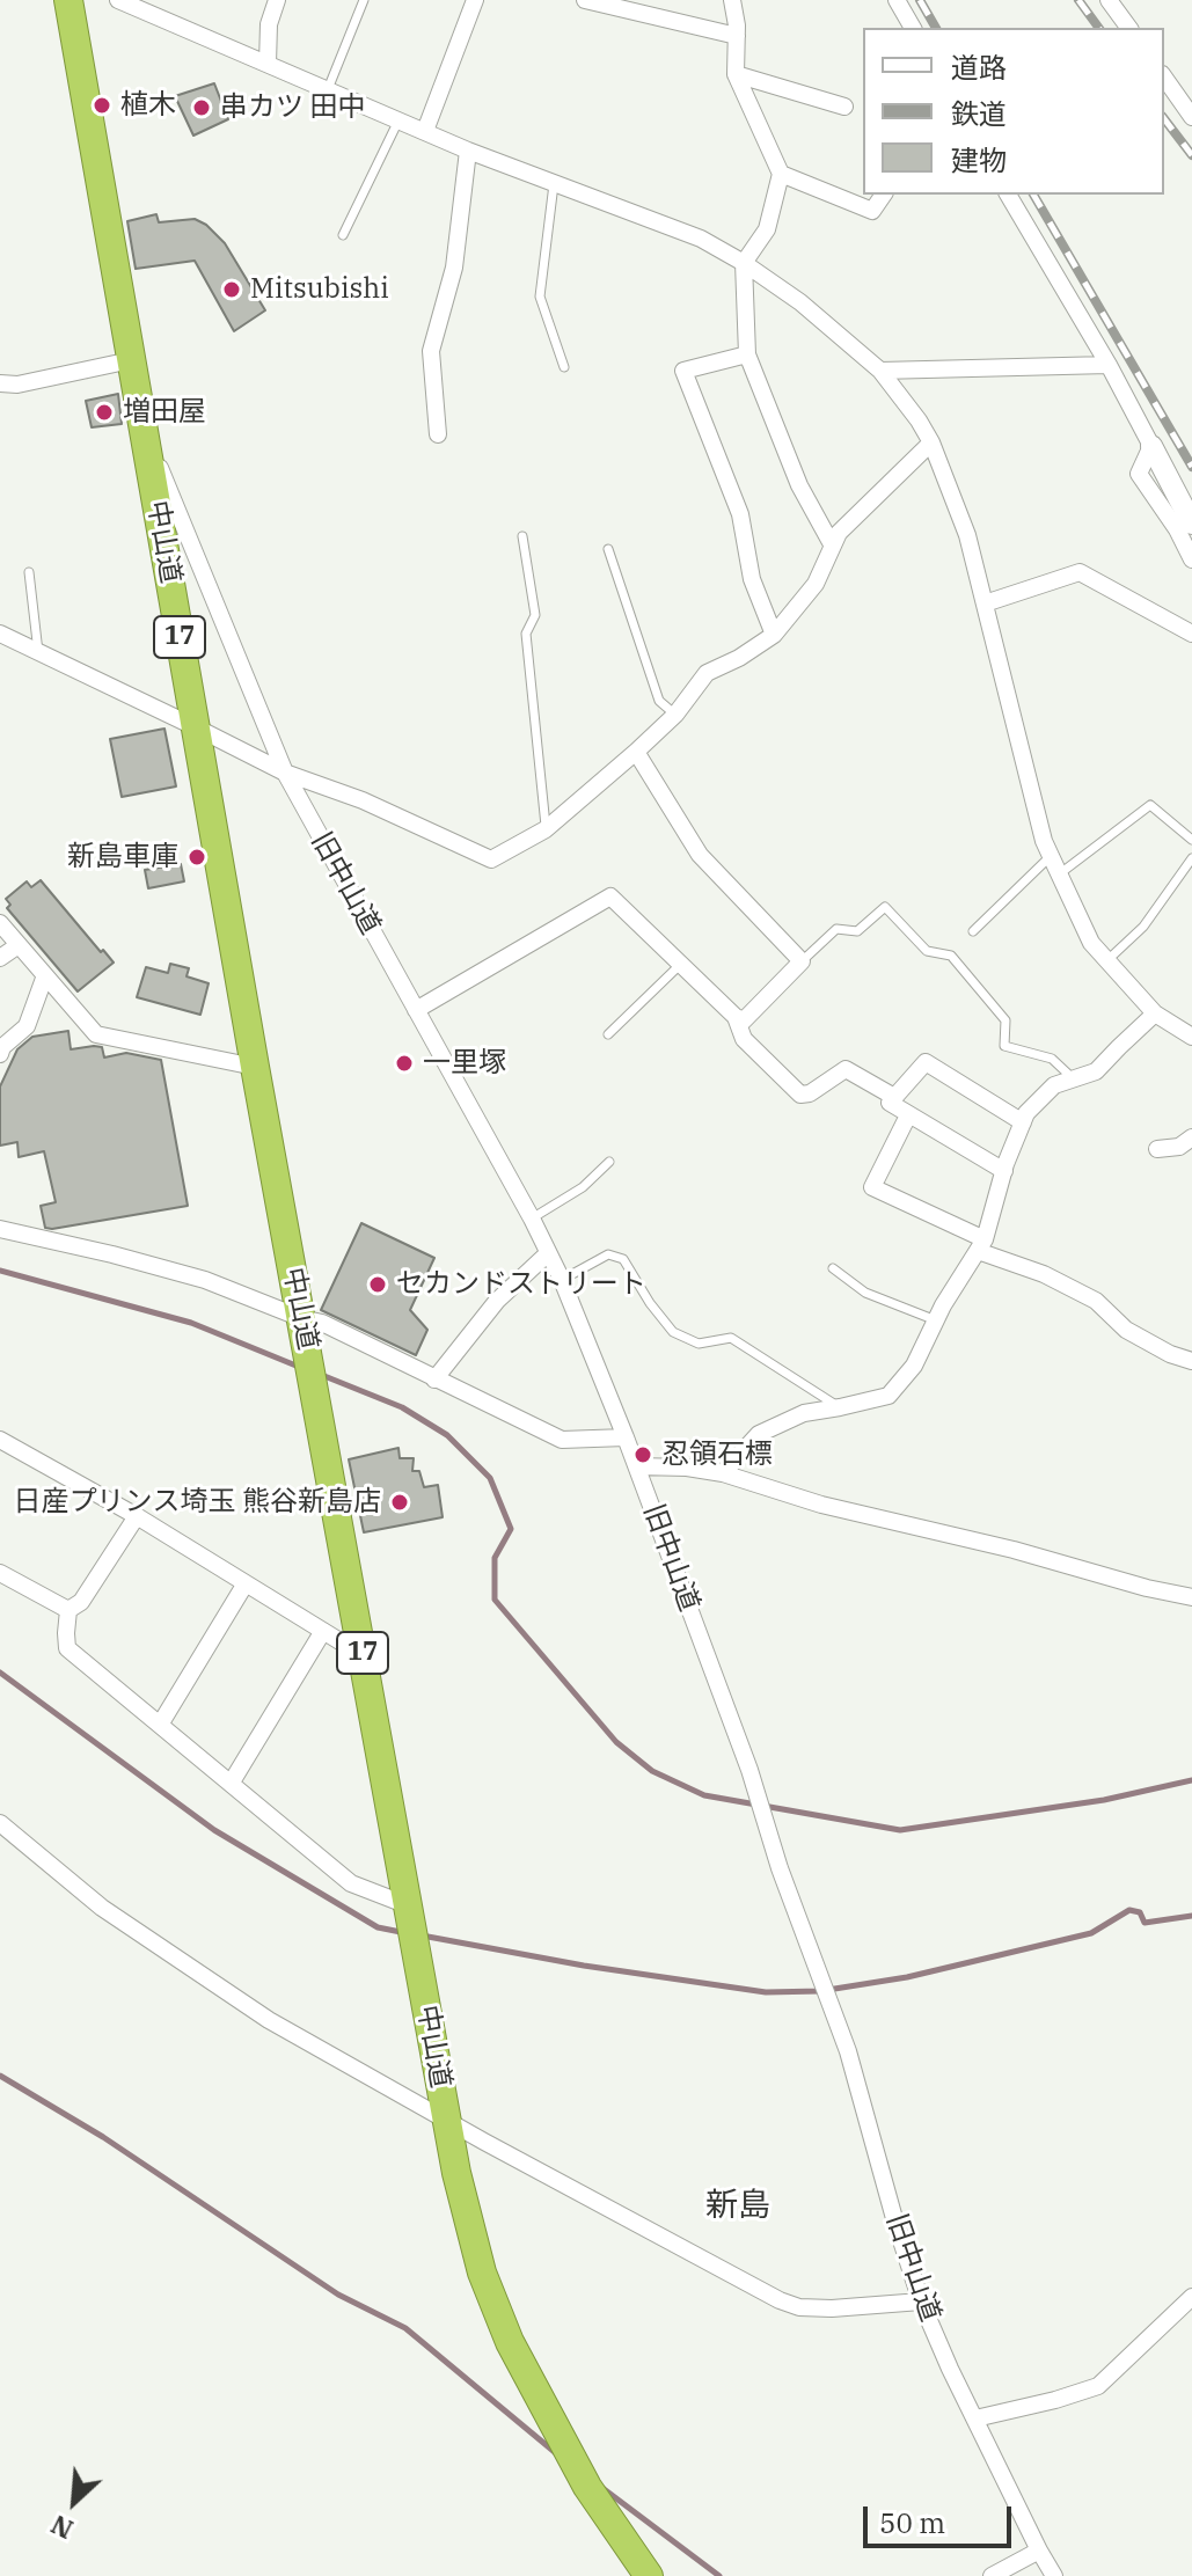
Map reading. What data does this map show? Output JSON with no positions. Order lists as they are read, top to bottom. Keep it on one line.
{"streets":{"highway":["中山道","17"],"street":["旧中山道"]},"crossings":[["中山道","旧中山道"]],"districts":["新島"],"places":["植木","串カツ 田中","Mitsubishi","増田屋","新島車庫","一里塚","セカンドストリート","忍領石標","日産プリンス埼玉 熊谷新島店"],"legend":["道路","鉄道","建物"],"scale_bar":"50 m","north":"bottom left"}
